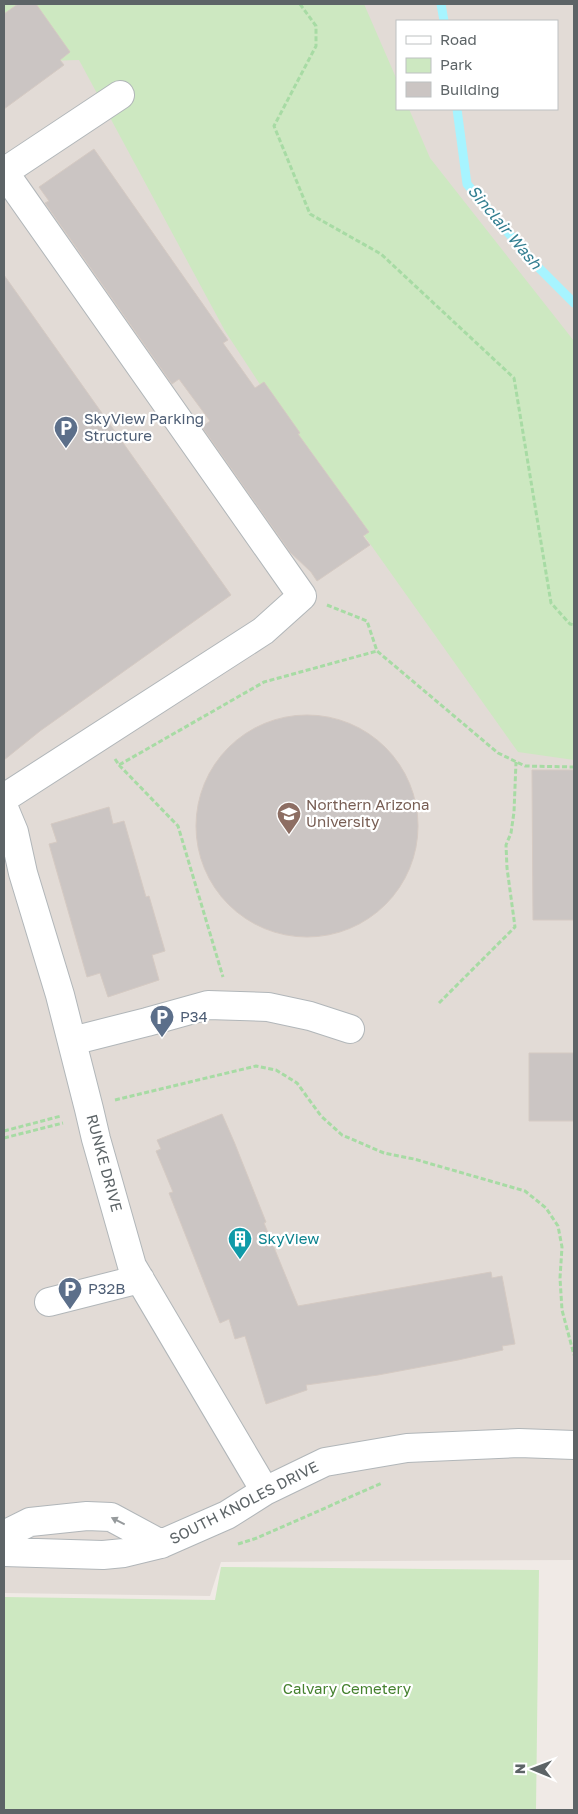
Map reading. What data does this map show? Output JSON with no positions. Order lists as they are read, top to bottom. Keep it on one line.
{"streets":{"street":["RUNKE DRIVE","SOUTH KNOLES DRIVE"]},"crossings":[["RUNKE DRIVE","SOUTH KNOLES DRIVE"]],"water":["Sinclair Wash"],"parks":["Calvary Cemetery"],"places":{"parking":["SkyView Parking Structure","P34","P32B"],"school or university":["Northern Arizona University"],"building":["SkyView"]},"legend":["Road","Park","Building"],"north":"left"}
